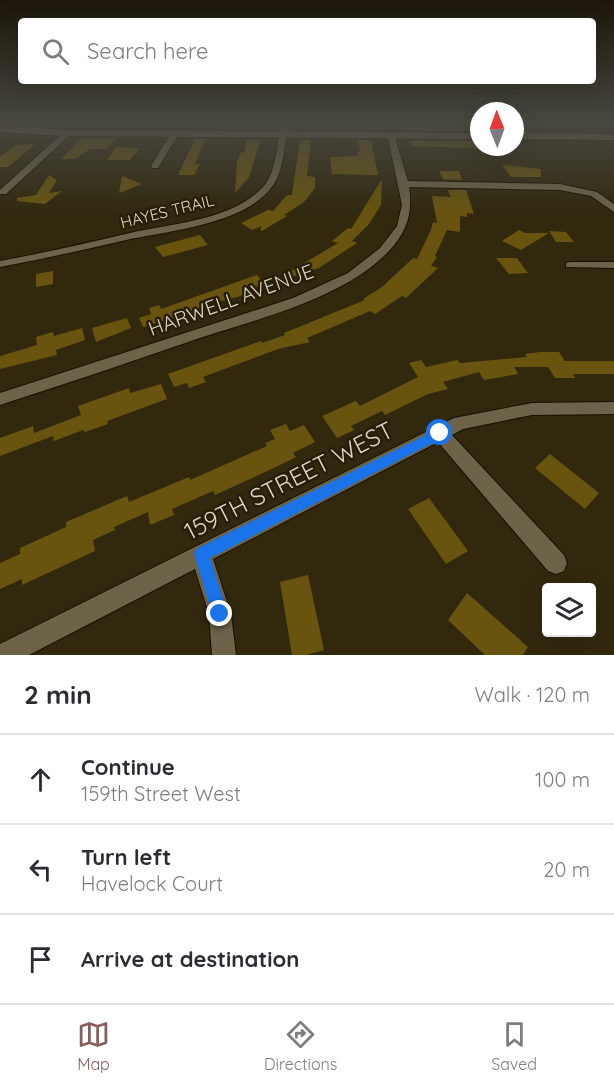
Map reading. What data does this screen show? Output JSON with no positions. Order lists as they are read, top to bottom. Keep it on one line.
{"streets":{"street":["HAYES TRAIL","HARWELL AVENUE","159TH STREET WEST"]},"north":"top","page":{"search":"Search here","heading":["2 min","Walk · 120 m"],"list":[["Continue","159th Street West","100 m"],["Turn left","Havelock Court","20 m"],"Arrive at destination"],"nav":["Map","Directions","Saved"]}}
